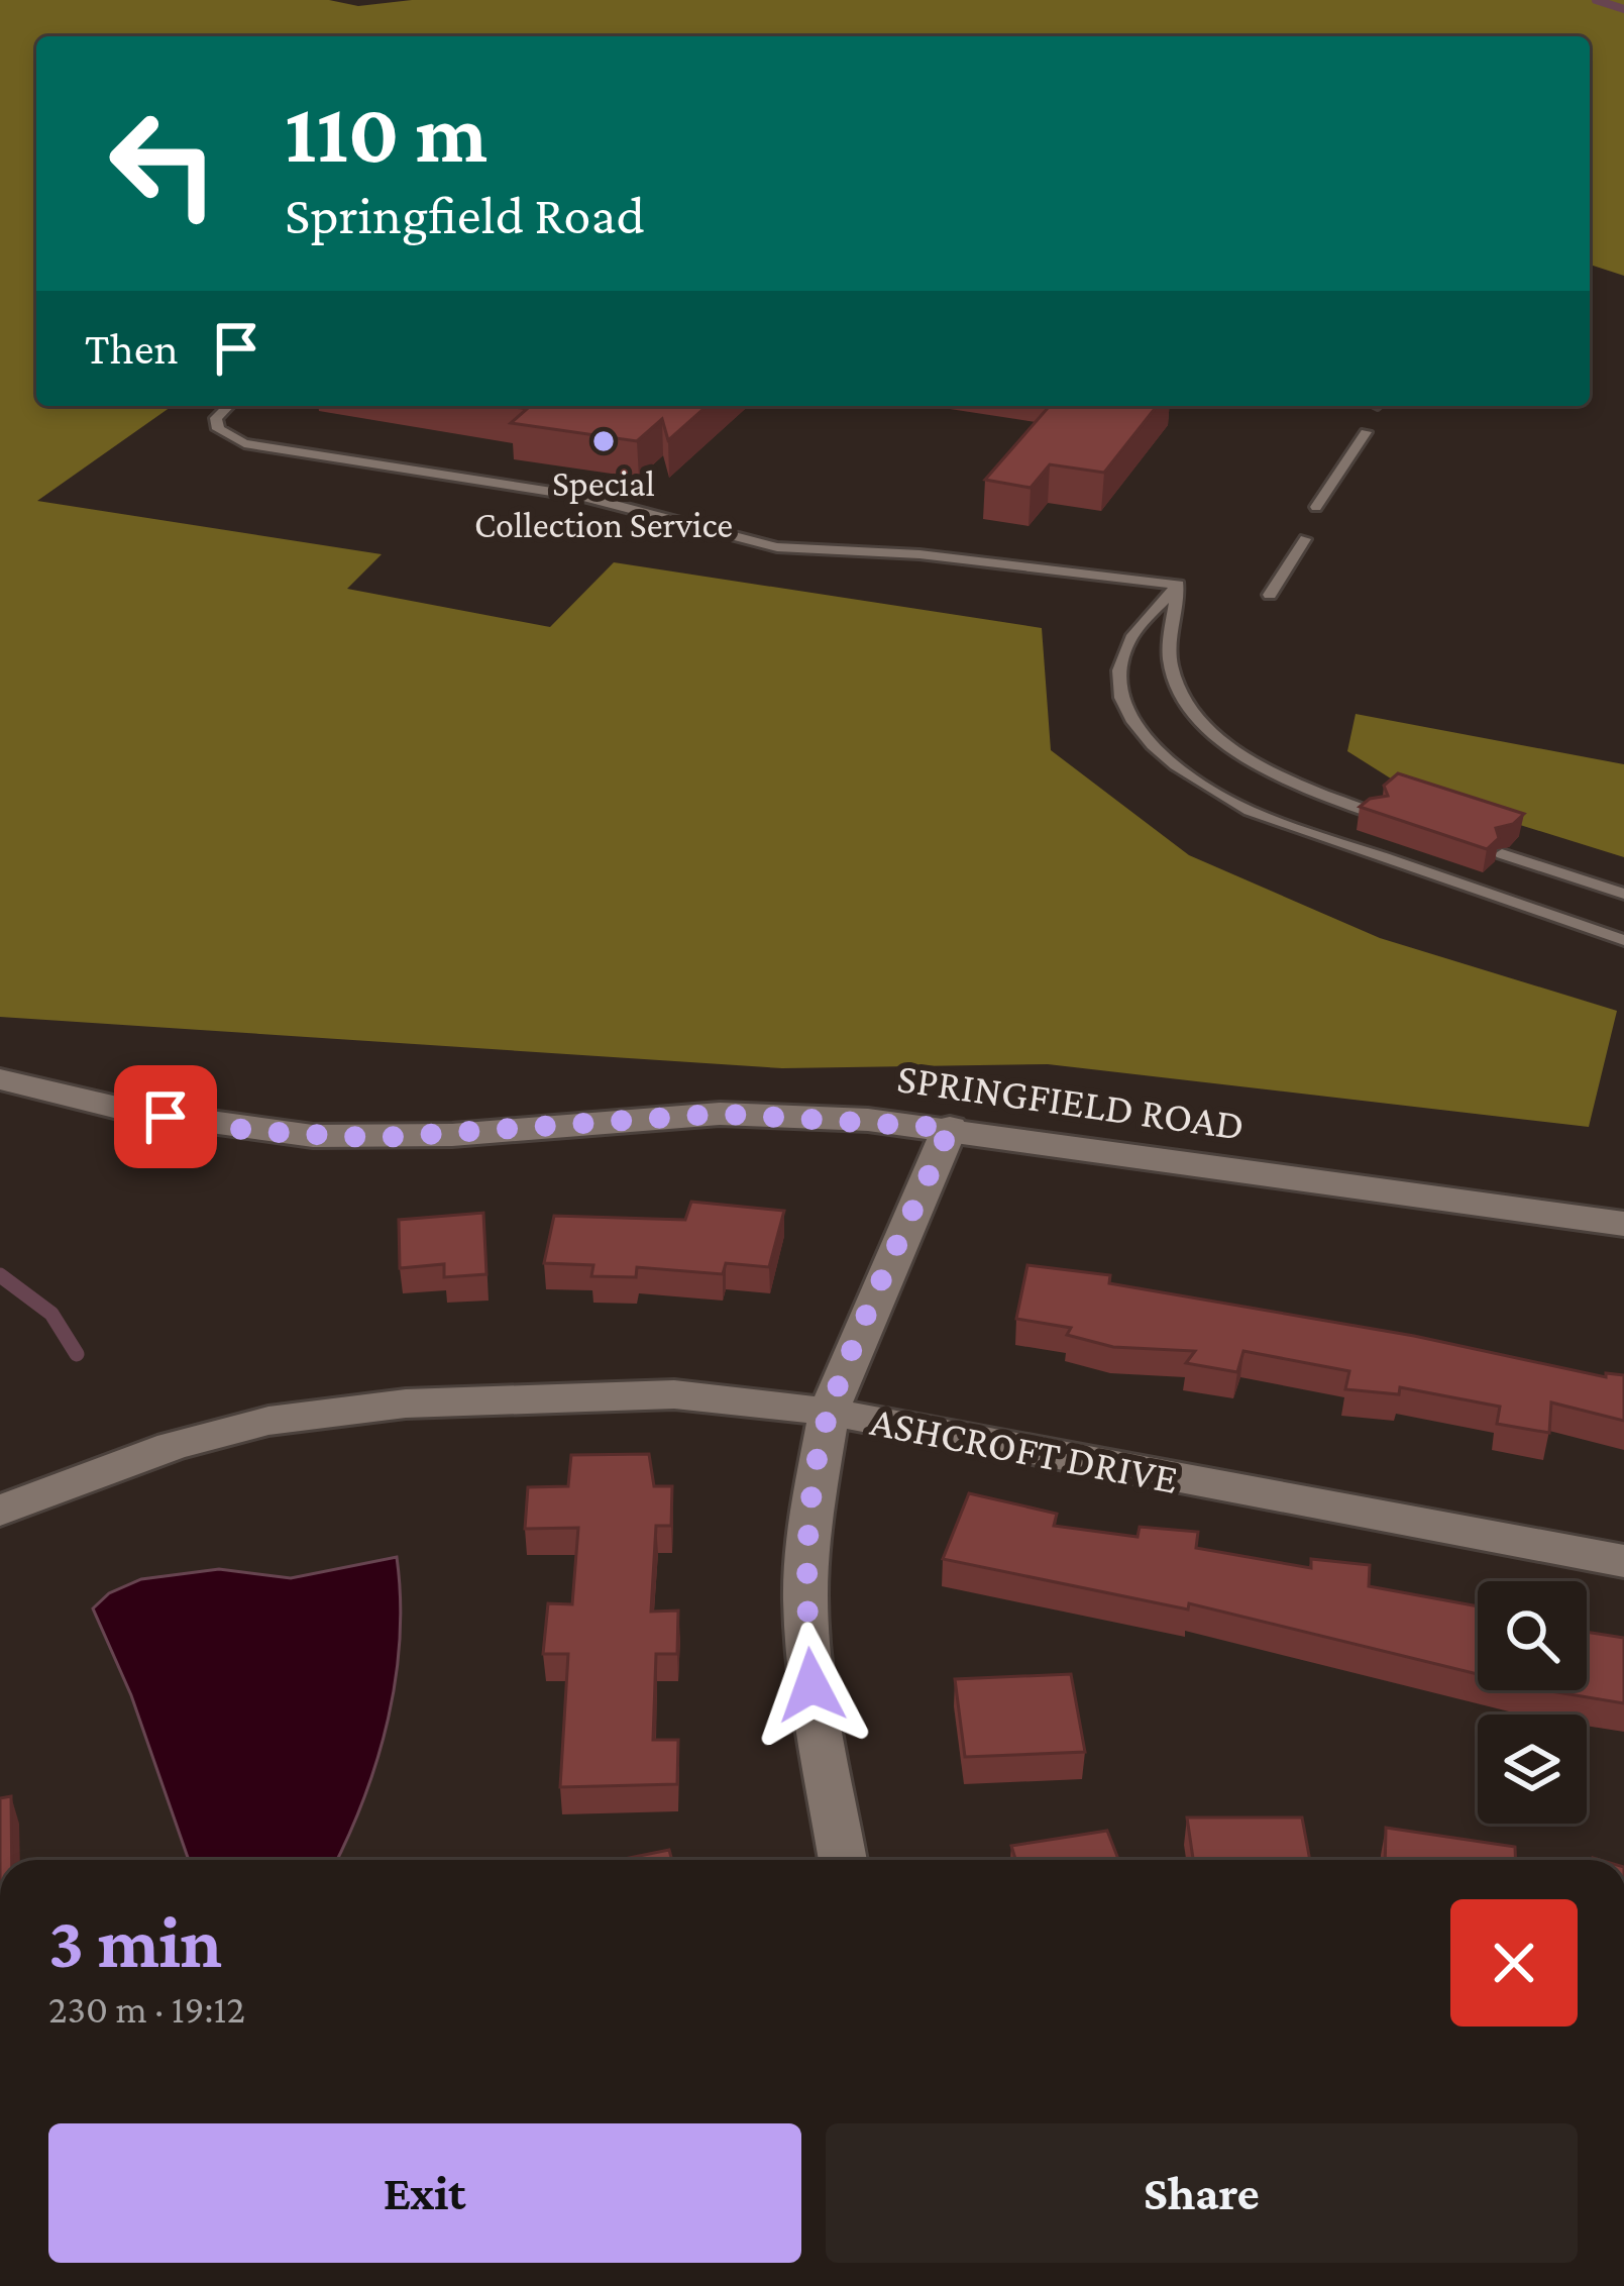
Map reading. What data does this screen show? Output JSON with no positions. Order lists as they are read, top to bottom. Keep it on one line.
{"streets":{"street":["SPRINGFIELD ROAD","ASHCROFT DRIVE"]},"places":["Special Collection Service"],"page":{"turn":["110 m","Springfield Road"],"then":"Then","heading":["3 min","230 m · 19:12"],"buttons":["Exit","Share"]}}
